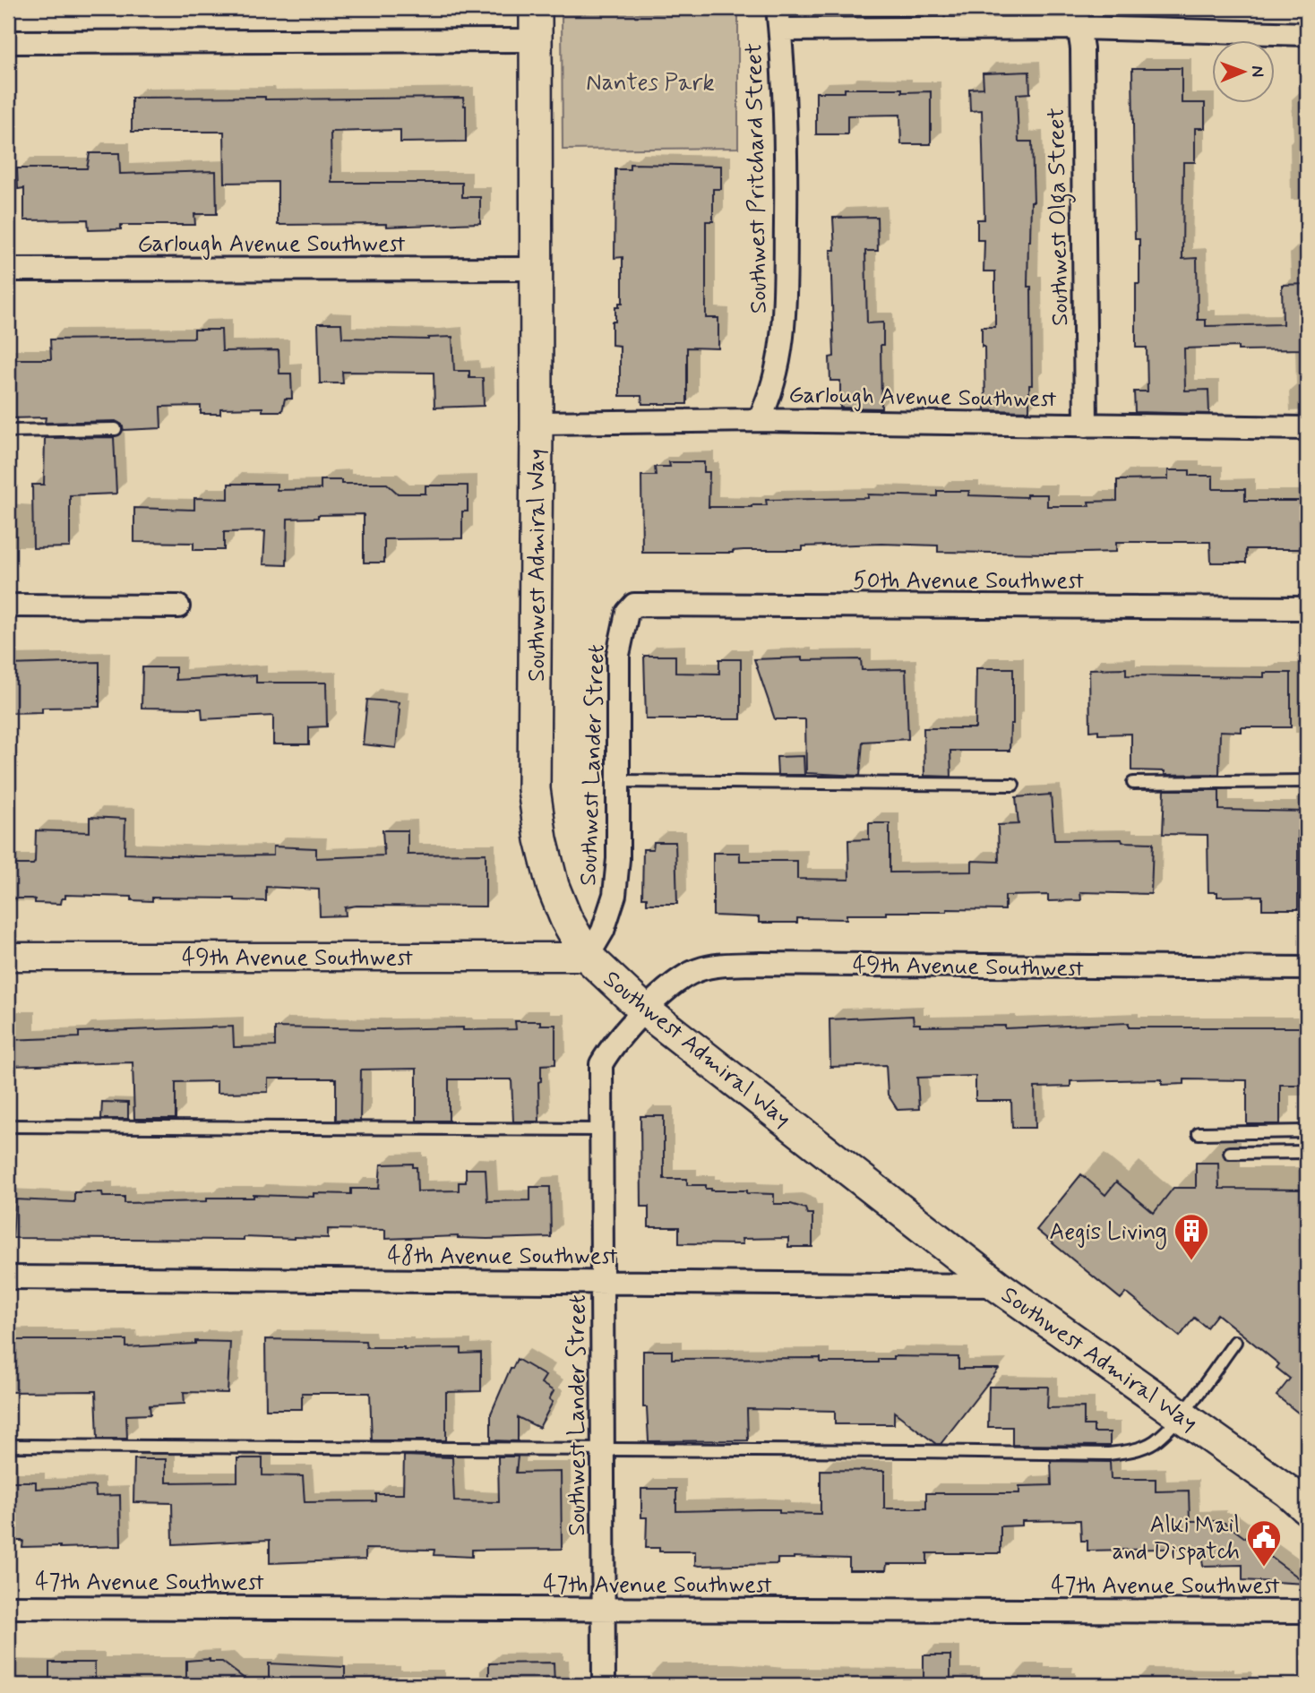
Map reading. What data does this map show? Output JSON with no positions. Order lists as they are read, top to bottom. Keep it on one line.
{"streets":{"main road":["Southwest Admiral Way"],"street":["Southwest Pritchard Street","Southwest Olga Street","Garlough Avenue Southwest","50th Avenue Southwest","Southwest Lander Street","49th Avenue Southwest","48th Avenue Southwest","47th Avenue Southwest"]},"crossings":[["Southwest Pritchard Street","Garlough Avenue Southwest"],["Southwest Olga Street","Garlough Avenue Southwest"],["Garlough Avenue Southwest","Southwest Admiral Way"],["Southwest Admiral Way","Southwest Lander Street"],["Southwest Admiral Way","49th Avenue Southwest"],["Southwest Admiral Way","48th Avenue Southwest"],["50th Avenue Southwest","Southwest Lander Street"],["Southwest Lander Street","49th Avenue Southwest"],["Southwest Lander Street","48th Avenue Southwest"],["Southwest Lander Street","47th Avenue Southwest"]],"parks":["Nantes Park"],"places":{"building":["Aegis Living"],"public building":["Alki Mail and Dispatch"]},"north":"right"}
